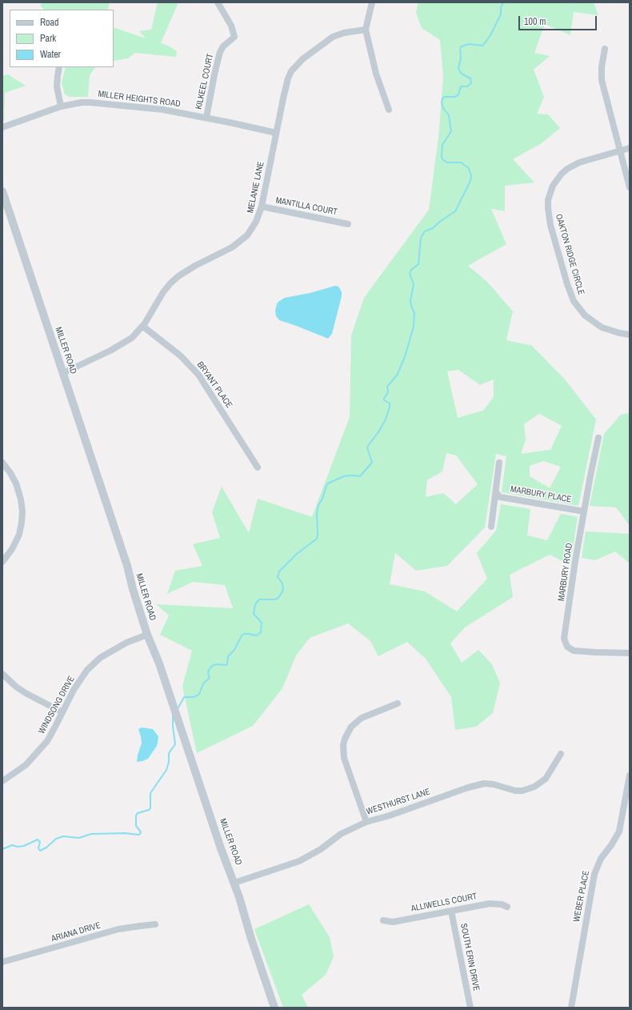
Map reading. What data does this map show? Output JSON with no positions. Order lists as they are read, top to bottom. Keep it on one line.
{"streets":{"street":["KILKEEL COURT","MILLER HEIGHTS ROAD","MELANIE LANE","MANTILLA COURT","OAKTON RIDGE CIRCLE","MILLER ROAD","BRYANT PLACE","MARBURY PLACE","MARBURY ROAD","WINDSONG DRIVE","WESTHURST LANE","WEBER PLACE","ALLIWELLS COURT","ARIANA DRIVE","SOUTH ERIN DRIVE"]},"crossings":[["KILKEEL COURT","MILLER HEIGHTS ROAD"],["MILLER HEIGHTS ROAD","MELANIE LANE"],["MELANIE LANE","MANTILLA COURT"],["MELANIE LANE","MILLER ROAD"],["MELANIE LANE","BRYANT PLACE"],["MILLER ROAD","WINDSONG DRIVE"],["MILLER ROAD","WESTHURST LANE"],["MARBURY PLACE","MARBURY ROAD"],["ALLIWELLS COURT","SOUTH ERIN DRIVE"]],"legend":["Road","Park","Water"],"scale_bar":"100 m"}
